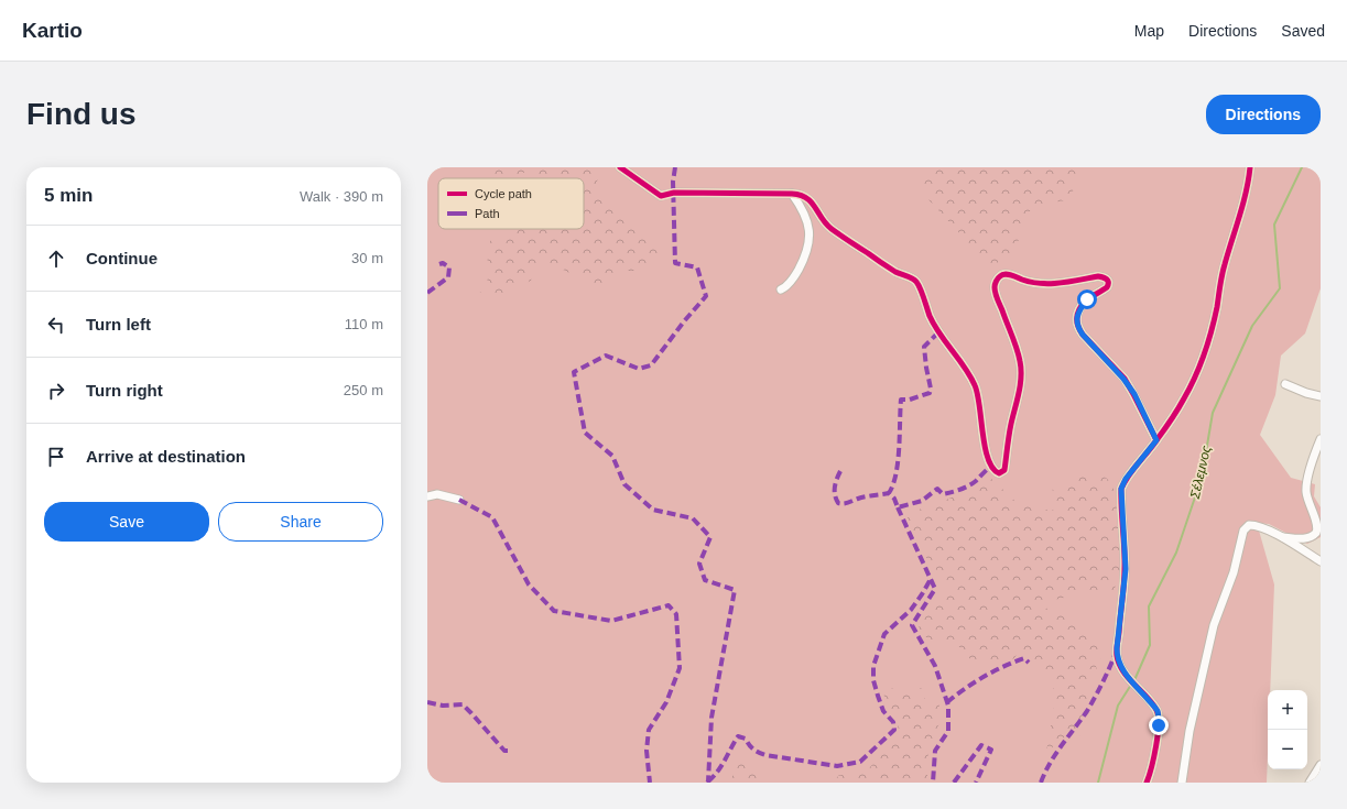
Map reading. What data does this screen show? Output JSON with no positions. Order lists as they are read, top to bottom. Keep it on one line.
{"water":["Σέλεμνος"],"legend":["Cycle path","Path"],"page":{"header":"Kartio","nav":["Map","Directions","Saved"],"buttons":["Directions",["Save","Share"]],"title":"Find us","heading":["5 min","Walk · 390 m"],"list":[["Continue","30 m"],["Turn left","110 m"],["Turn right","250 m"],"Arrive at destination"],"map_buttons":["+","−"]}}
